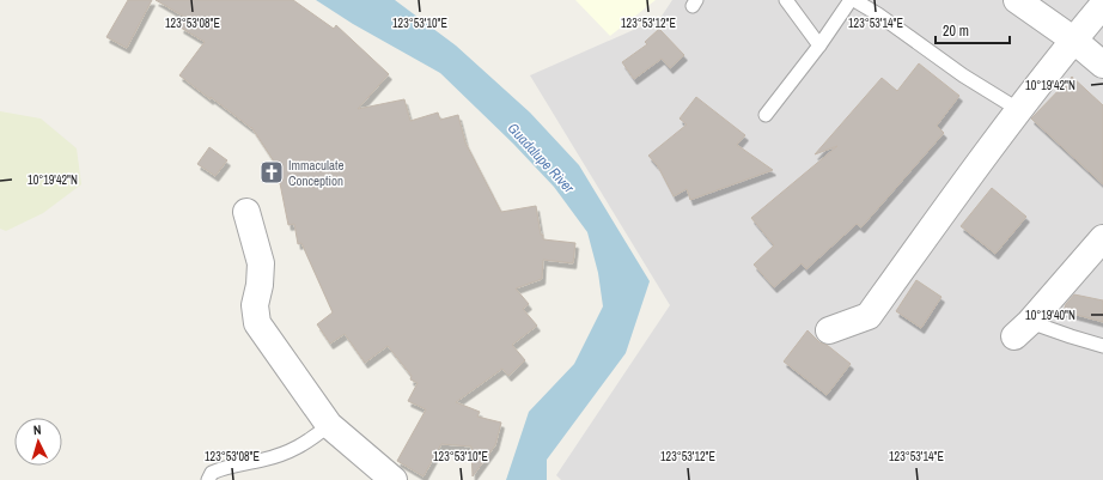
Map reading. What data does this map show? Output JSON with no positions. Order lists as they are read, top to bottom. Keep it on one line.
{"water":["Guadalupe River"],"places":{"church":["Immaculate Conception"]},"scale_bar":"20 m","north":"top","coordinates":["123°53'08\"E","123°53'10\"E","123°53'12\"E","123°53'14\"E","10°19'42\"N","10°19'40\"N"]}
